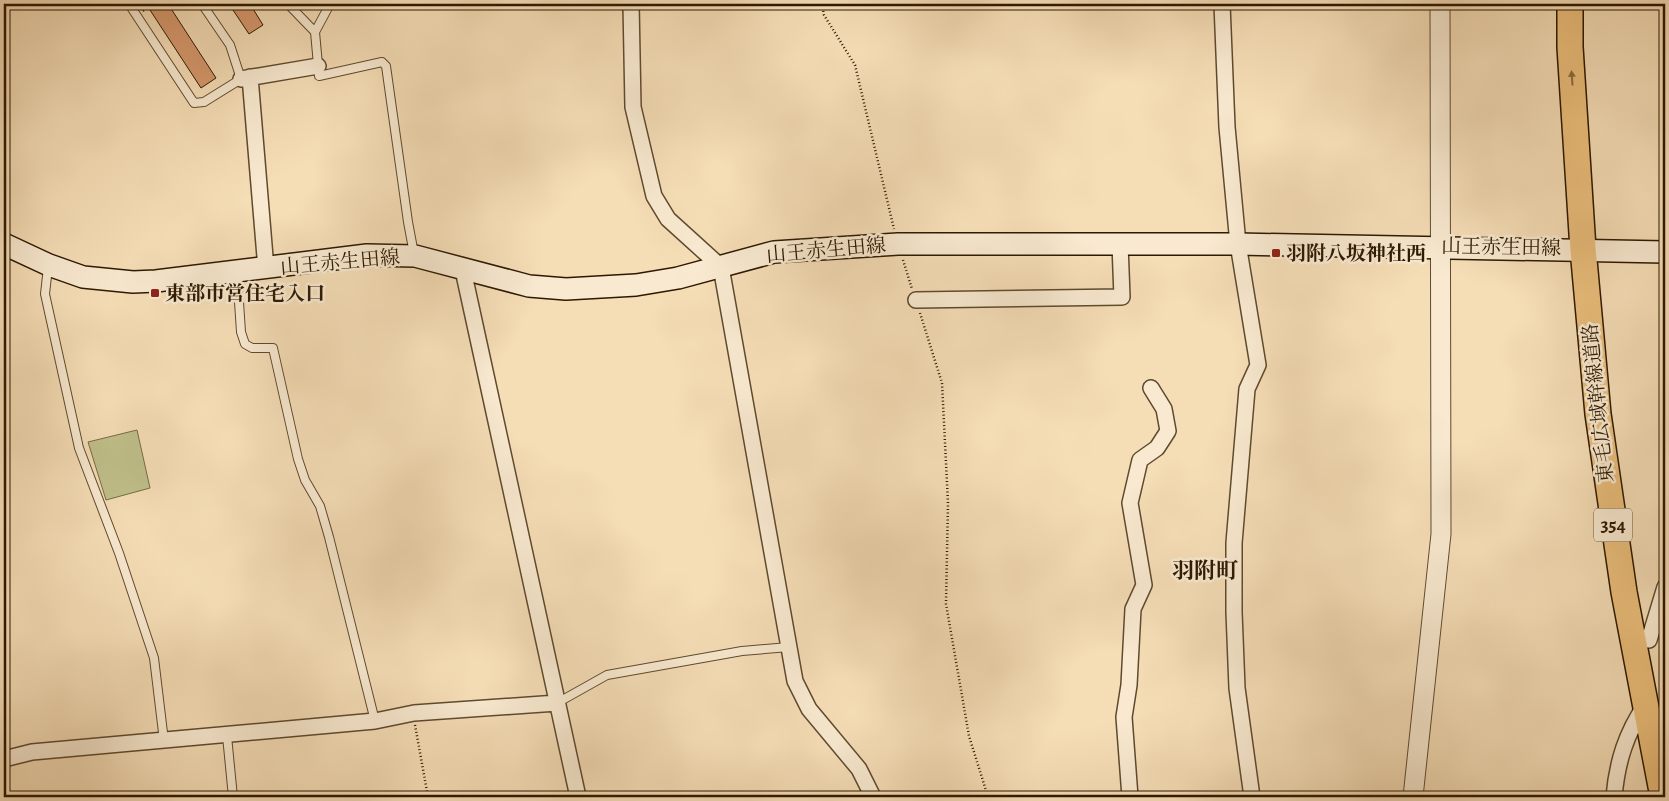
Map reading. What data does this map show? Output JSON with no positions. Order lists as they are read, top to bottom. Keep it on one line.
{"streets":{"highway":["東毛広域幹線道路","354"],"main road":["山王赤生田線"]},"crossings":[["山王赤生田線","東毛広域幹線道路"]],"districts":["羽附町"],"places":{"transit":["羽附八坂神社西","東部市営住宅入口"]}}
